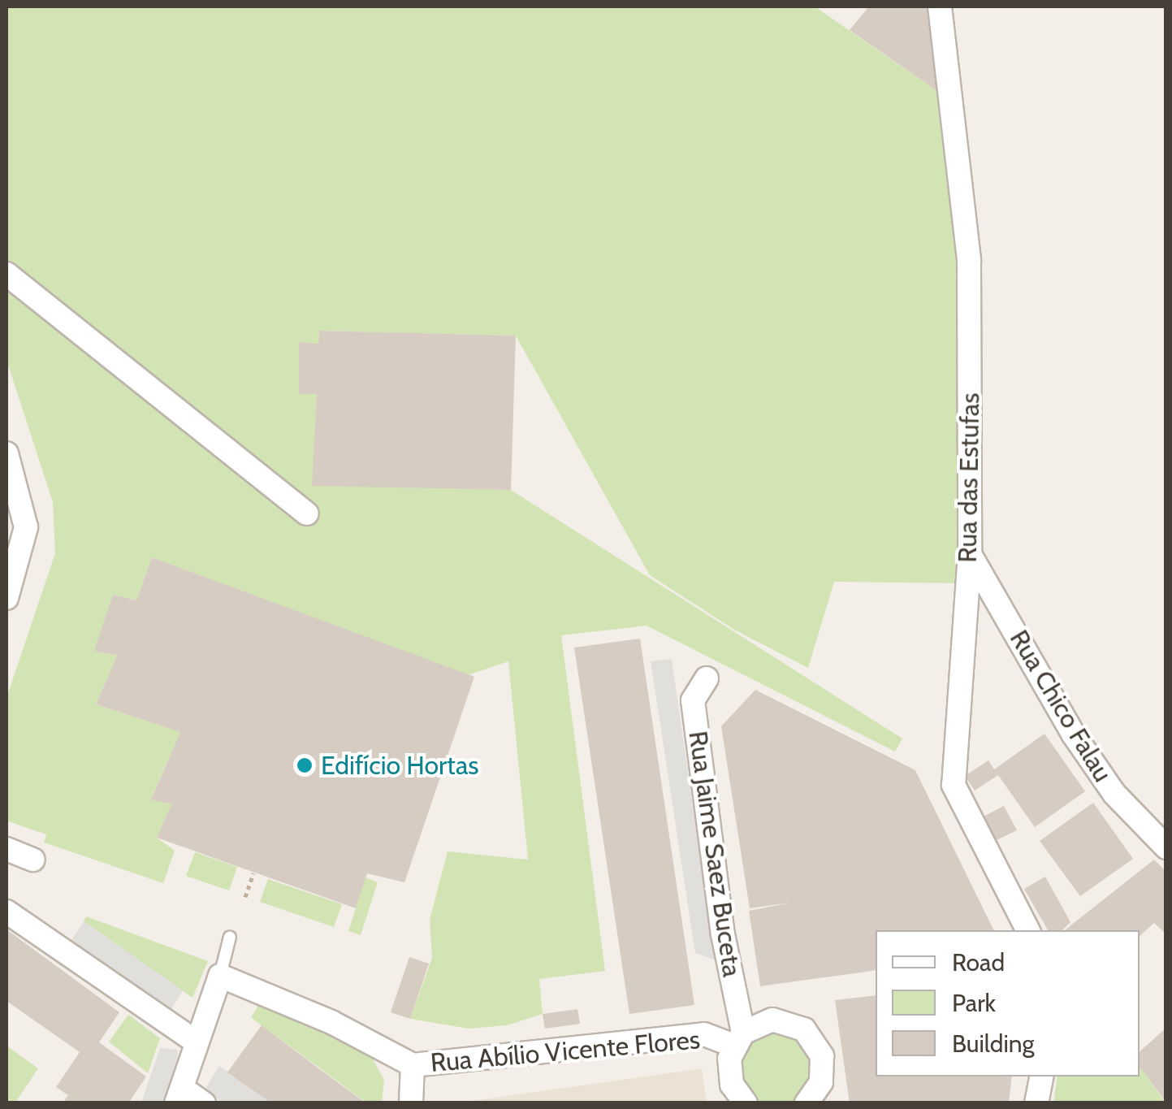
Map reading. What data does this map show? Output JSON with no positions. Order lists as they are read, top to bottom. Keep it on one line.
{"streets":{"street":["Rua das Estufas","Rua Chico Falau","Rua Jaime Saez Buceta","Rua Abílio Vicente Flores"]},"crossings":[["Rua das Estufas","Rua Chico Falau"],["Rua Jaime Saez Buceta","Rua Abílio Vicente Flores"]],"places":["Edifício Hortas"],"legend":["Road","Park","Building"]}
